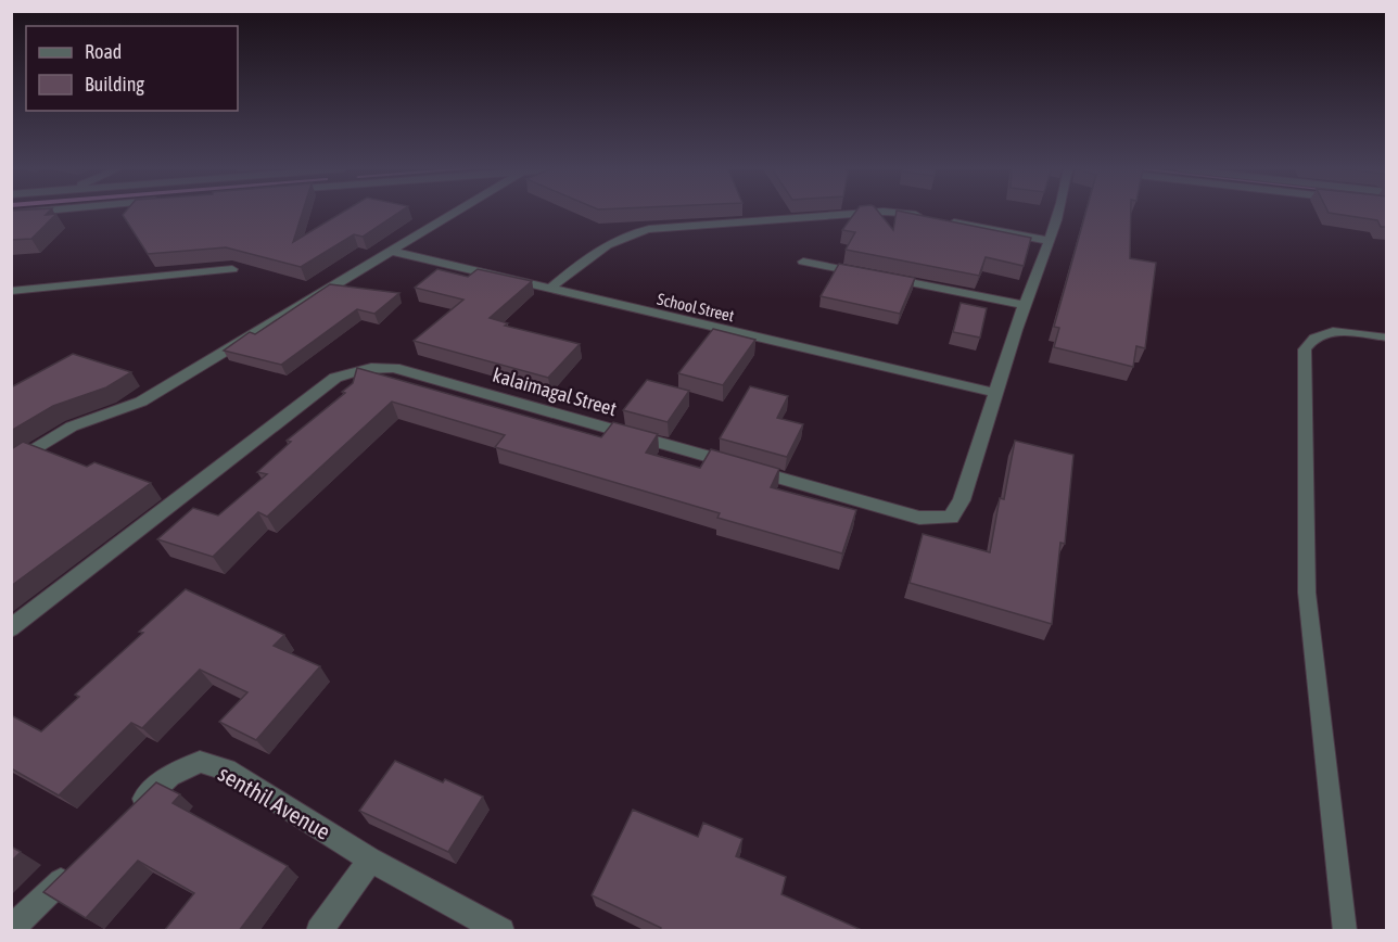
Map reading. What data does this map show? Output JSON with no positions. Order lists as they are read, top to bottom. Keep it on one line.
{"streets":{"street":["School Street","kalaimagal Street","senthil Avenue"]},"crossings":[["School Street","kalaimagal Street"]],"legend":["Road","Building"]}
